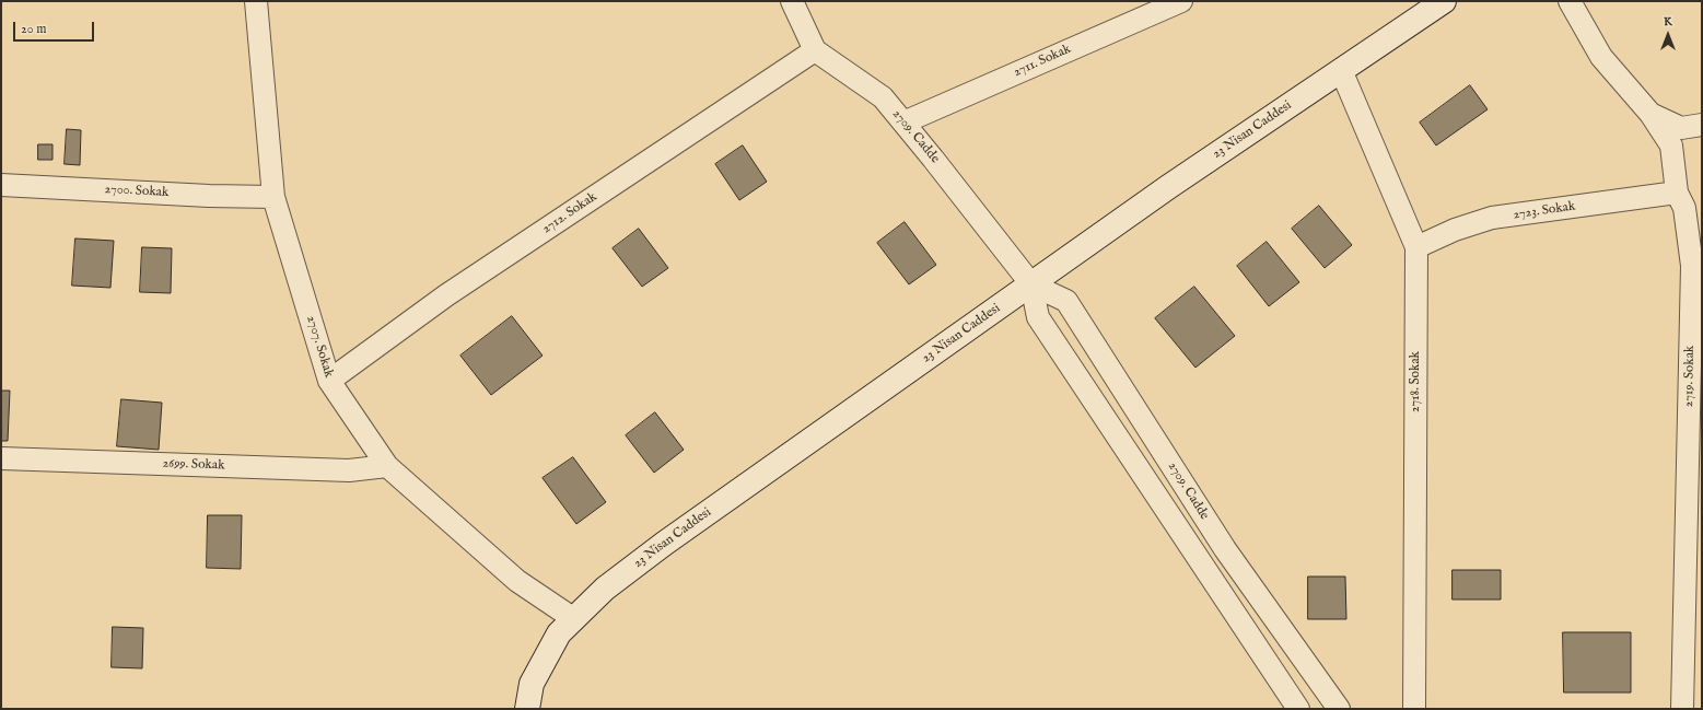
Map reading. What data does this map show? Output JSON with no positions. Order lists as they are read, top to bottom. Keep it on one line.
{"streets":{"main road":["23 Nisan Caddesi"],"street":["2711. Sokak","2709. Cadde","2700. Sokak","2723. Sokak","2712. Sokak","2707. Sokak","2719. Sokak","2718. Sokak","2699. Sokak"]},"crossings":[["2711. Sokak","2709. Cadde"],["23 Nisan Caddesi","2709. Cadde"],["23 Nisan Caddesi","2707. Sokak"],["23 Nisan Caddesi","2718. Sokak"],["2709. Cadde","2712. Sokak"],["2700. Sokak","2707. Sokak"],["2723. Sokak","2719. Sokak"],["2723. Sokak","2718. Sokak"],["2712. Sokak","2707. Sokak"],["2707. Sokak","2699. Sokak"]],"scale_bar":"20 m","north":"top"}
